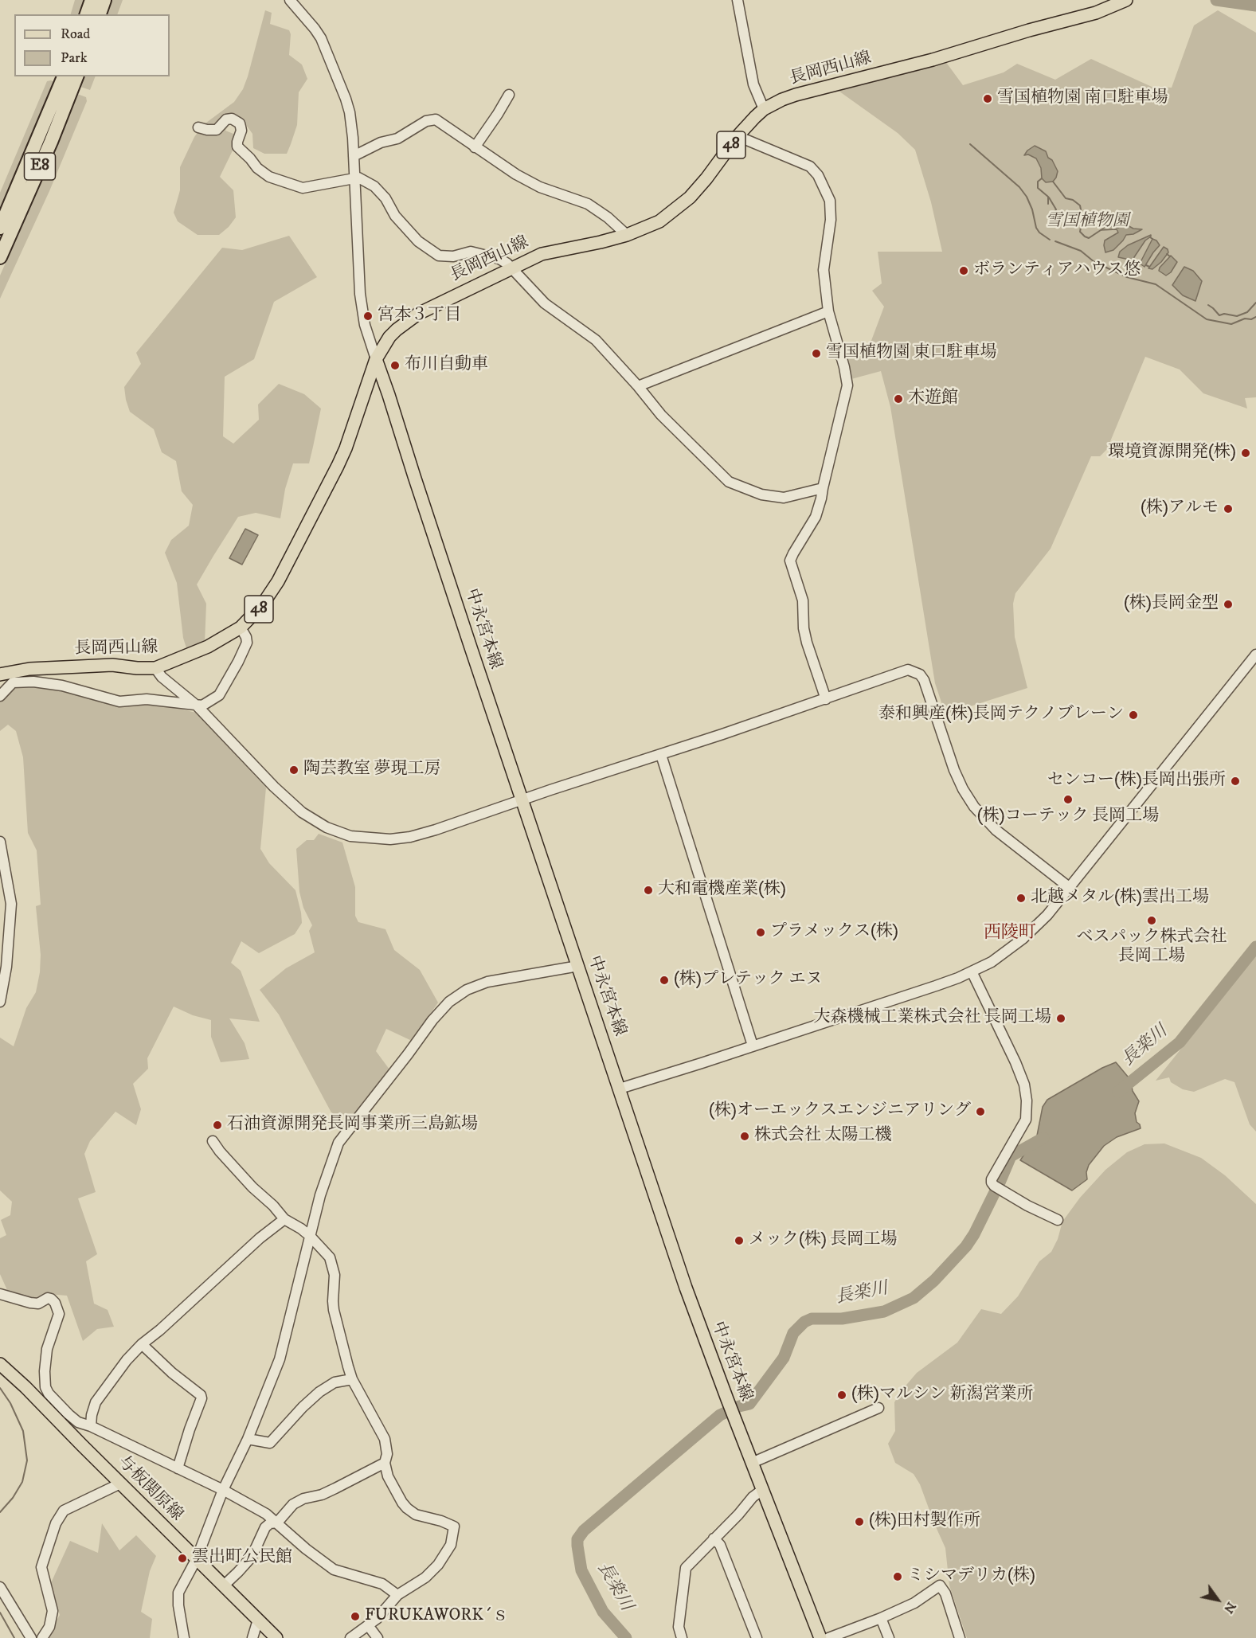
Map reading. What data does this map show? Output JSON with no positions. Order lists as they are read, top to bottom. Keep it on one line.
{"streets":{"highway":["E8"],"main road":["長岡西山線","48","中永宮本線","与板関原線"]},"crossings":[["長岡西山線","中永宮本線"]],"districts":["西陵町"],"water":["長楽川"],"parks":["雪国植物園"],"places":["雪国植物園 南口駐車場","ボランティアハウス悠","宮本３丁目","雪国植物園 東口駐車場","布川自動車","木遊館","環境資源開発(株)","(株)アルモ","(株)長岡金型","泰和興産(株)長岡テクノブレーン","陶芸教室 夢現工房","センコー(株)長岡出張所","(株)コーテック 長岡工場","大和電機産業(株)","北越メタル(株)雲出工場","ベスパック株式会社 長岡工場","プラメックス(株)","(株)プレテック エヌ","大森機械工業株式会社 長岡工場","(株)オーエックスエンジニアリング","石油資源開発長岡事業所三島鉱場","株式会社 太陽工機","メック(株) 長岡工場","(株)マルシン 新潟営業所","(株)田村製作所","雲出町公民館","ミシマデリカ(株)","FURUKAWORK´ｓ"],"legend":["Road","Park"],"north":"bottom right"}
